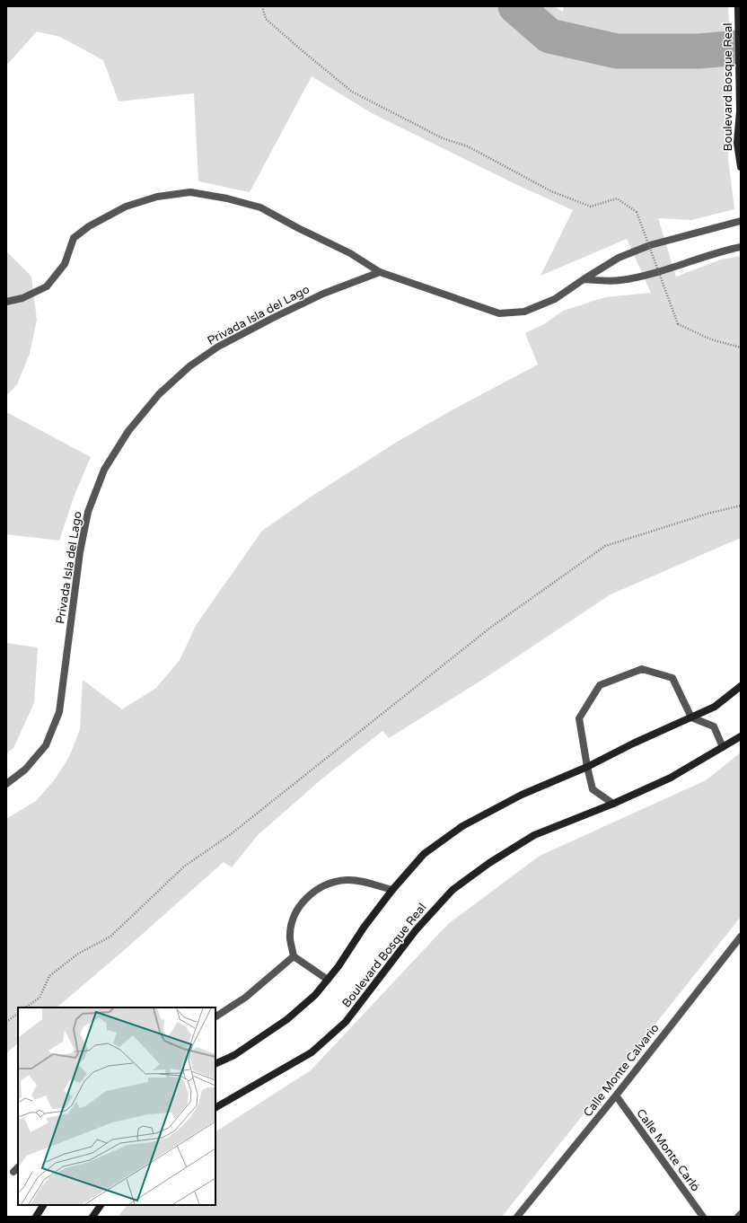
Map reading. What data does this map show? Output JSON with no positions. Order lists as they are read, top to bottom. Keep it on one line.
{"streets":{"street":["Boulevard Bosque Real","Privada Isla del Lago","Calle Monte Calvario","Calle Monte Carló"]},"crossings":[["Calle Monte Calvario","Calle Monte Carló"]]}
